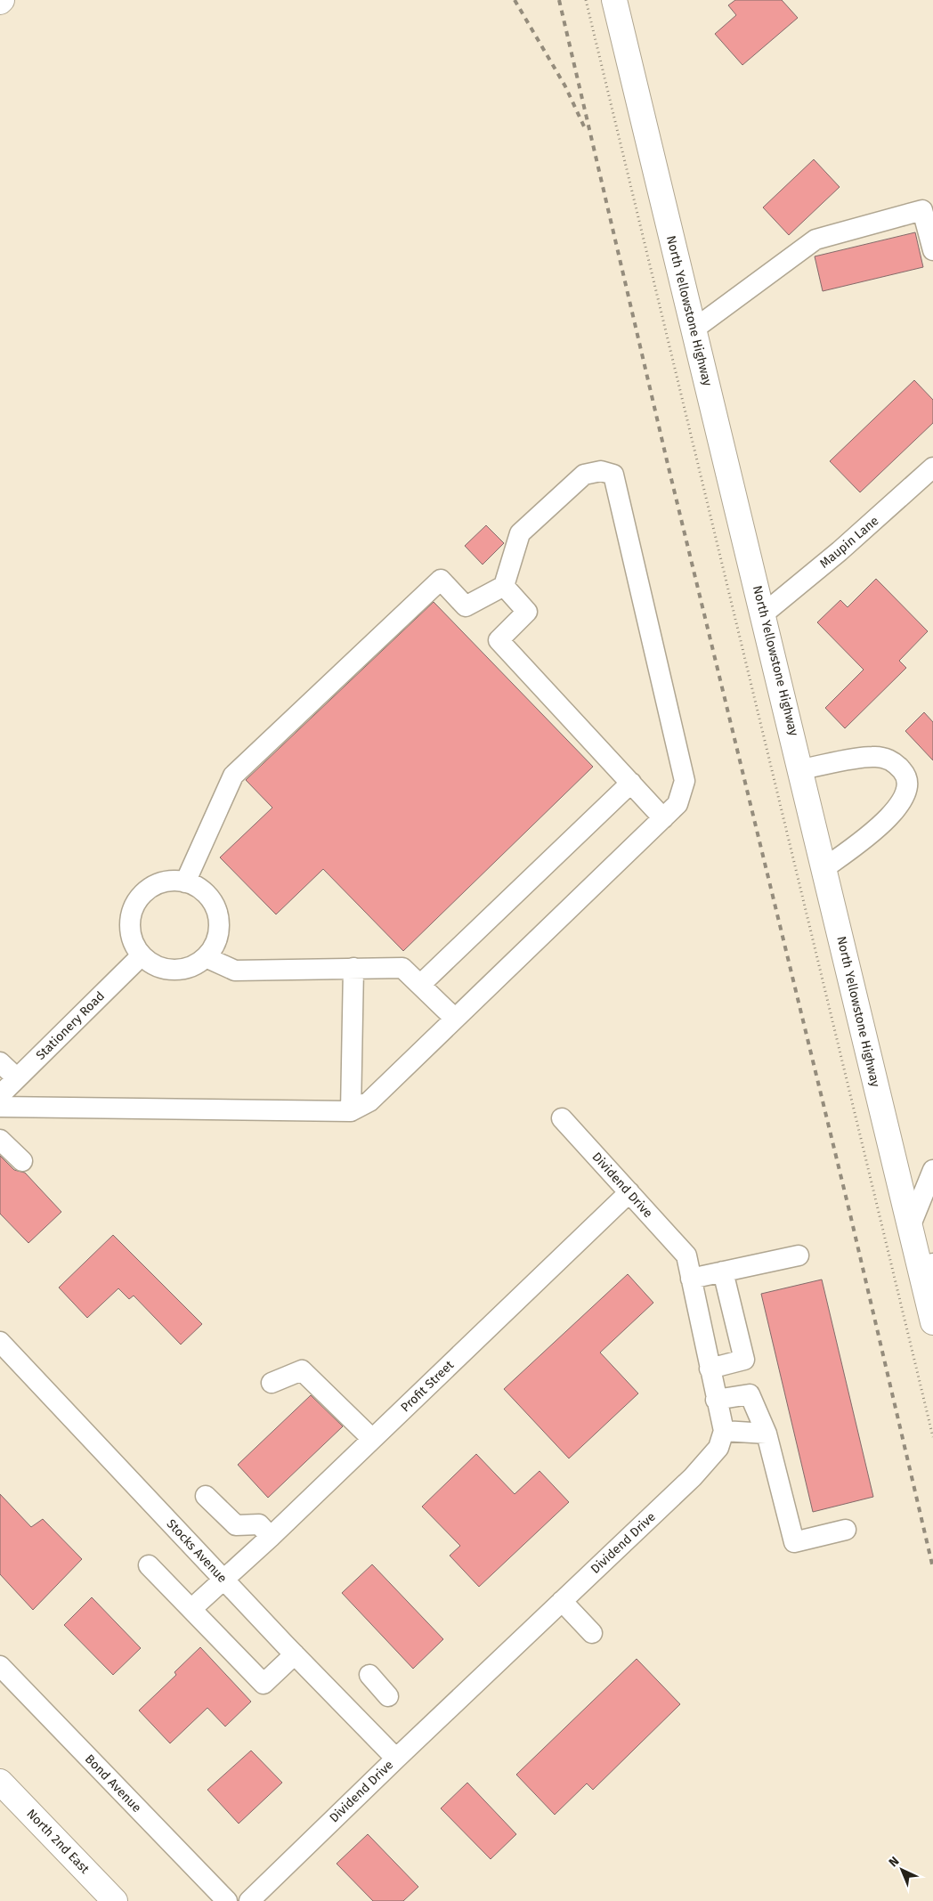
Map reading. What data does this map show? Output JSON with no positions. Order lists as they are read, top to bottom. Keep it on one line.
{"streets":{"main road":["North Yellowstone Highway","North 2nd East"],"street":["Maupin Lane","Stationery Road","Dividend Drive","Profit Street","Stocks Avenue","Bond Avenue"]},"crossings":[["North Yellowstone Highway","Maupin Lane"],["Dividend Drive","Profit Street"],["Dividend Drive","Stocks Avenue"],["Profit Street","Stocks Avenue"]],"north":"top left"}
